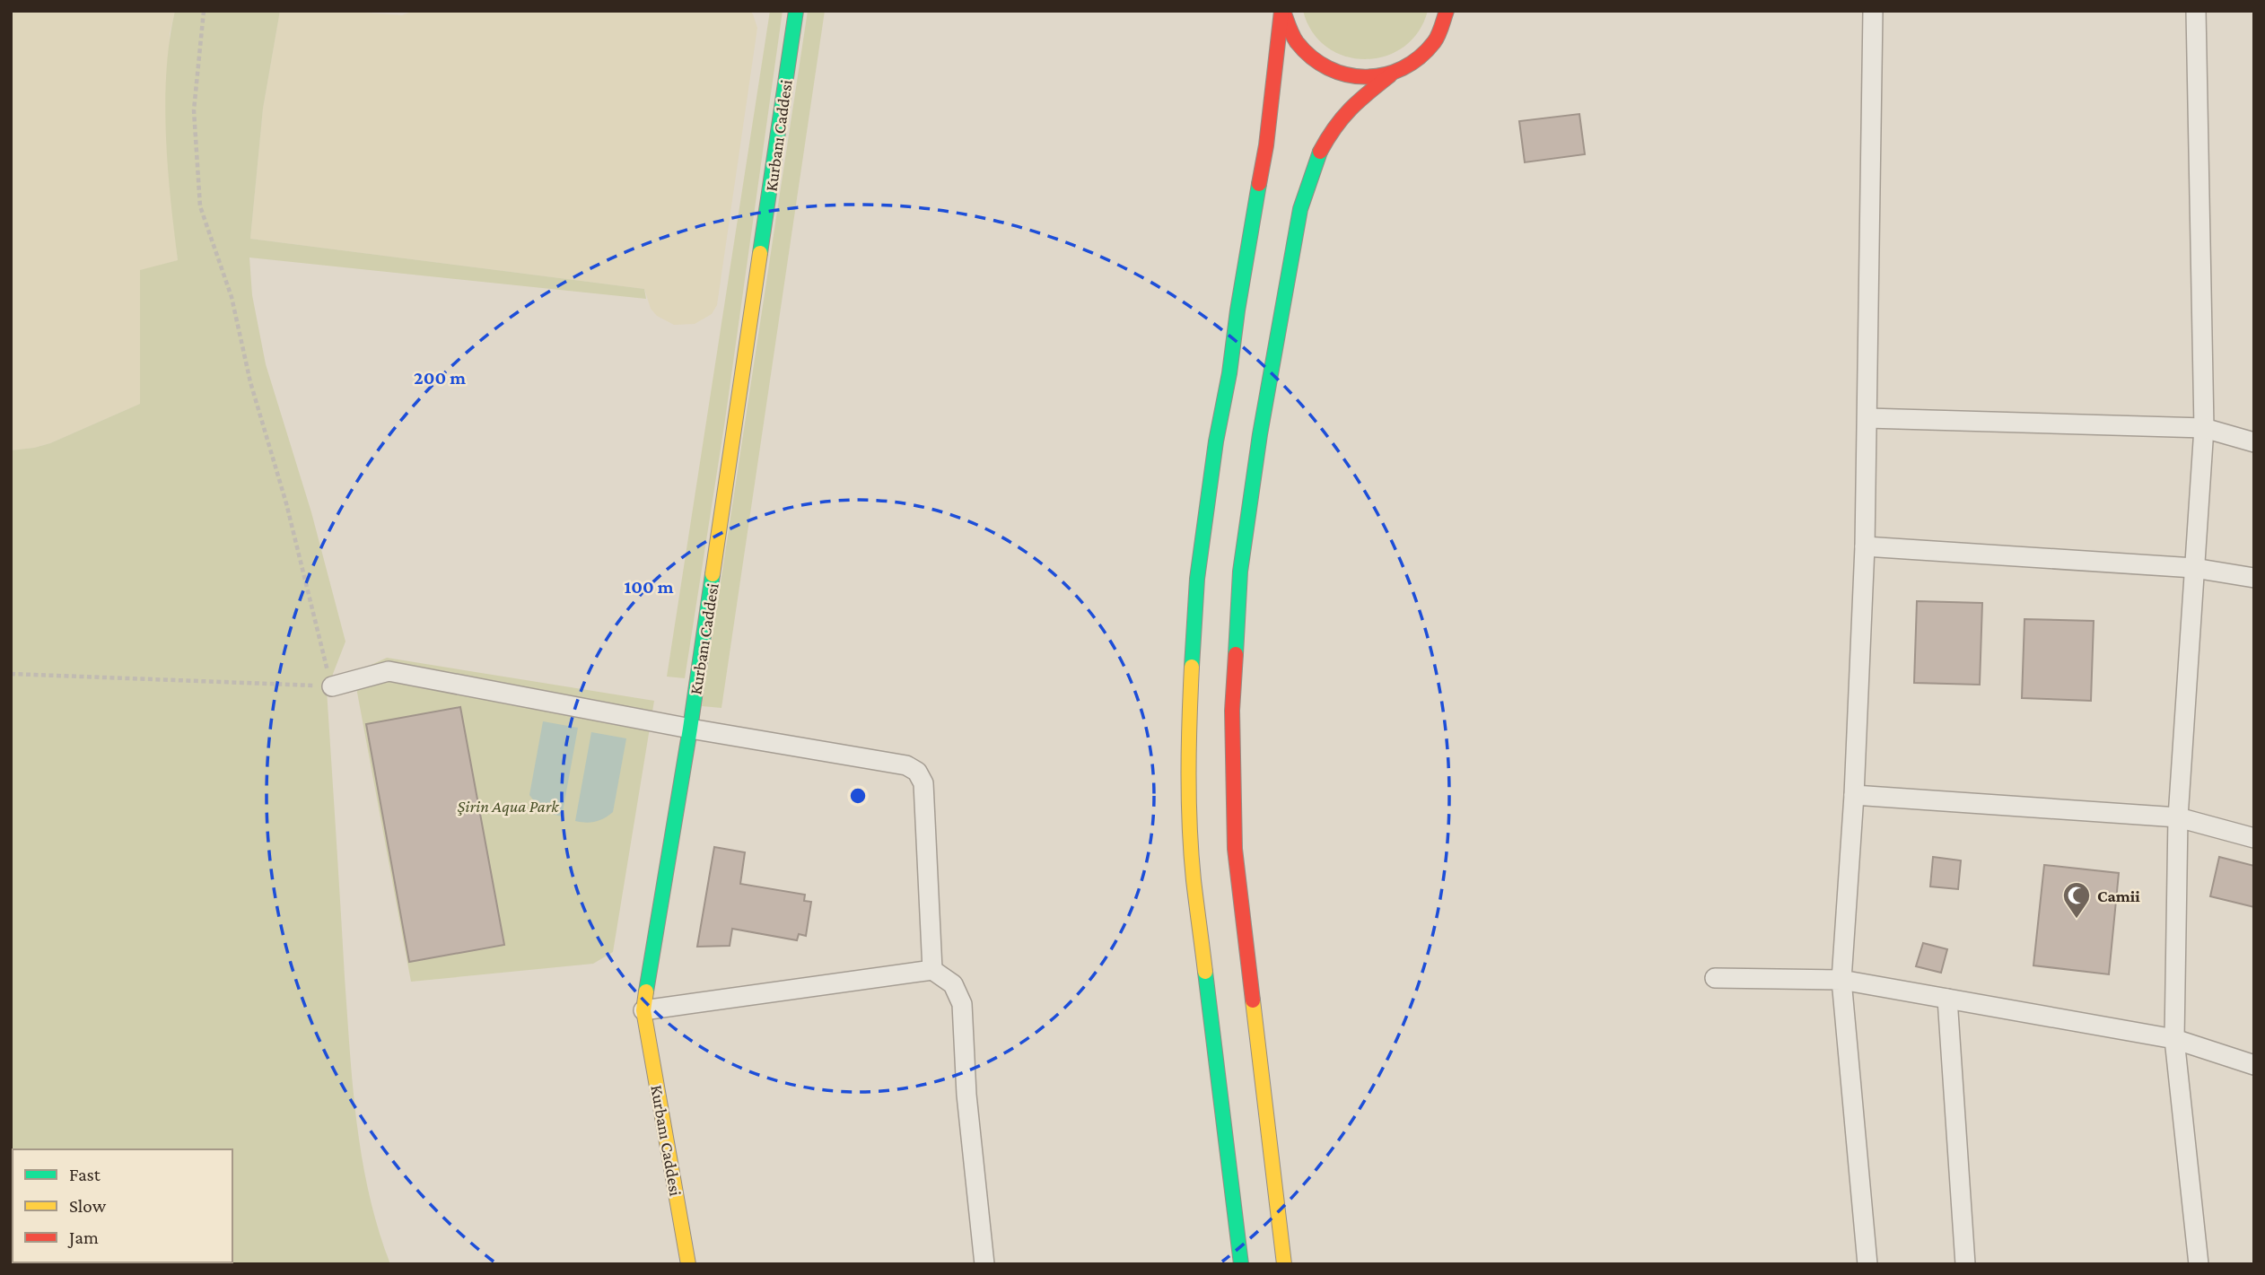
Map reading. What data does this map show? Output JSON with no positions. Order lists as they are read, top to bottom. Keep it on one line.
{"streets":{"main road":["Kurbanı Caddesi"]},"parks":["Şirin Aqua Park"],"places":{"mosque":["Camii"]},"legend":["Fast","Slow","Jam"],"rings":["200 m","100 m"]}
